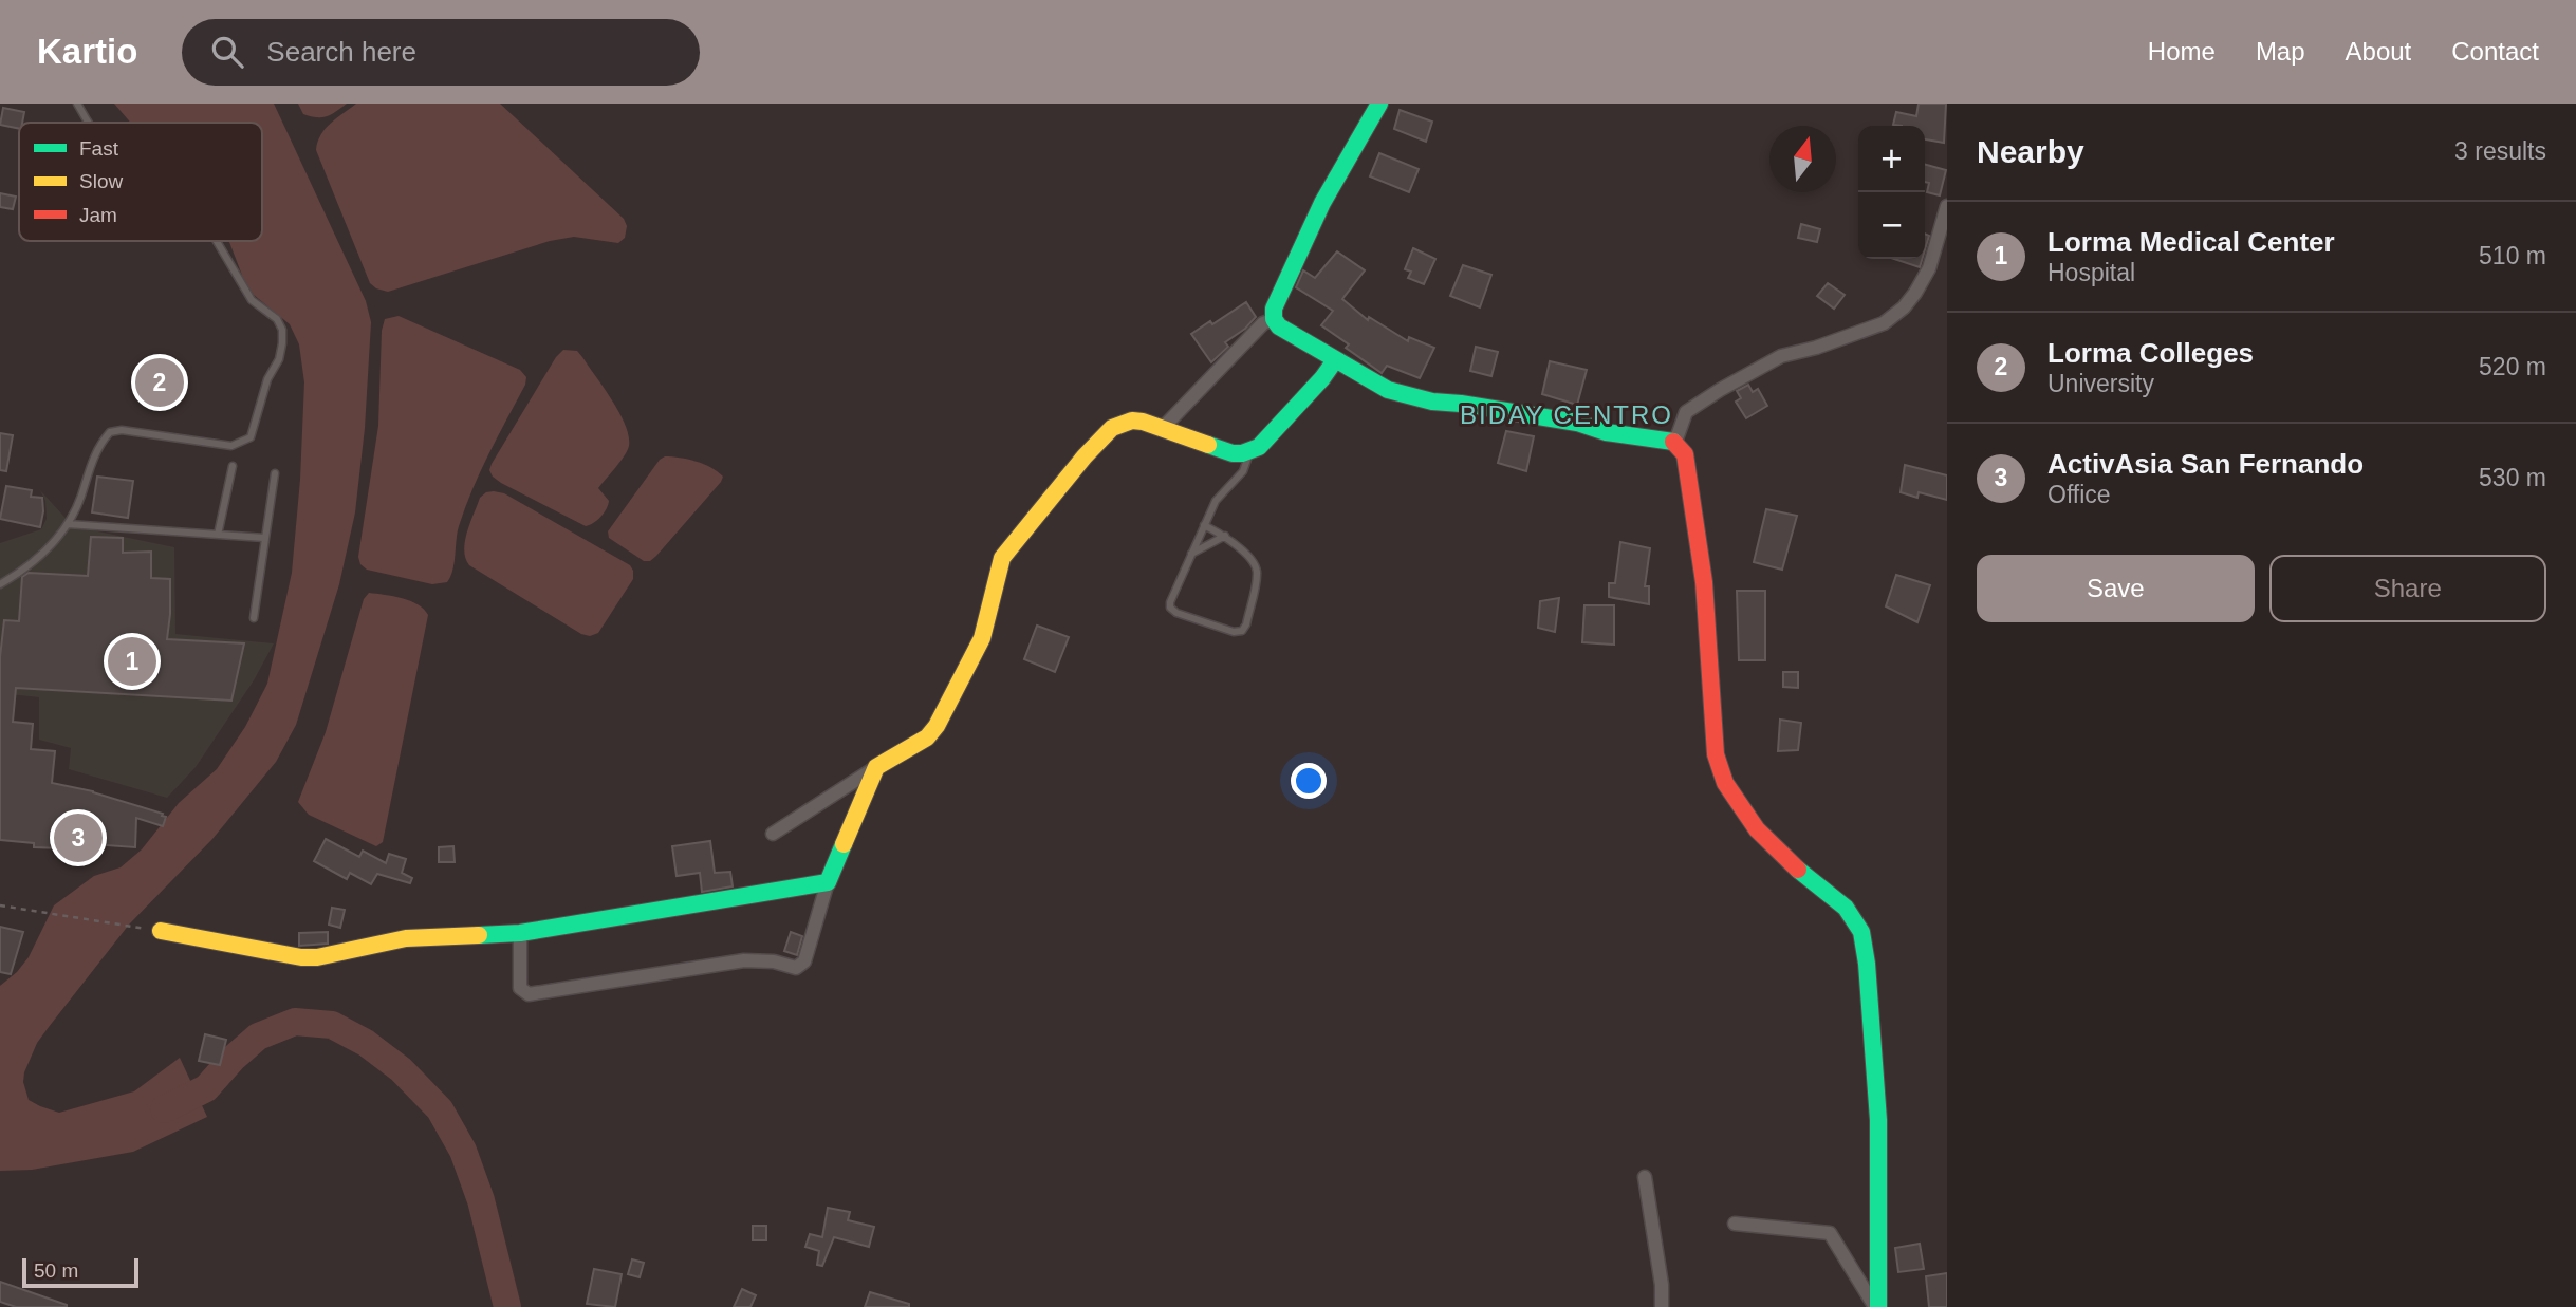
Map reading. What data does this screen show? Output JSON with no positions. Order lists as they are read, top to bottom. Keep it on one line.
{"districts":["BIDAY CENTRO"],"legend":["Fast","Slow","Jam"],"scale_bar":"50 m","north":"top","page":{"header":"Kartio","search":"Search here","nav":["Home","Map","About","Contact"],"heading":["Nearby","3 results"],"map_buttons":["+","−"],"list":[{"mark":"1","name":"Lorma Medical Center","note":"Hospital","value":"510 m"},{"mark":"2","name":"Lorma Colleges","note":"University","value":"520 m"},{"mark":"3","name":"ActivAsia San Fernando","note":"Office","value":"530 m"}],"pins":["2","1","3"],"buttons":["Save","Share"],"scale":"50 m"}}
